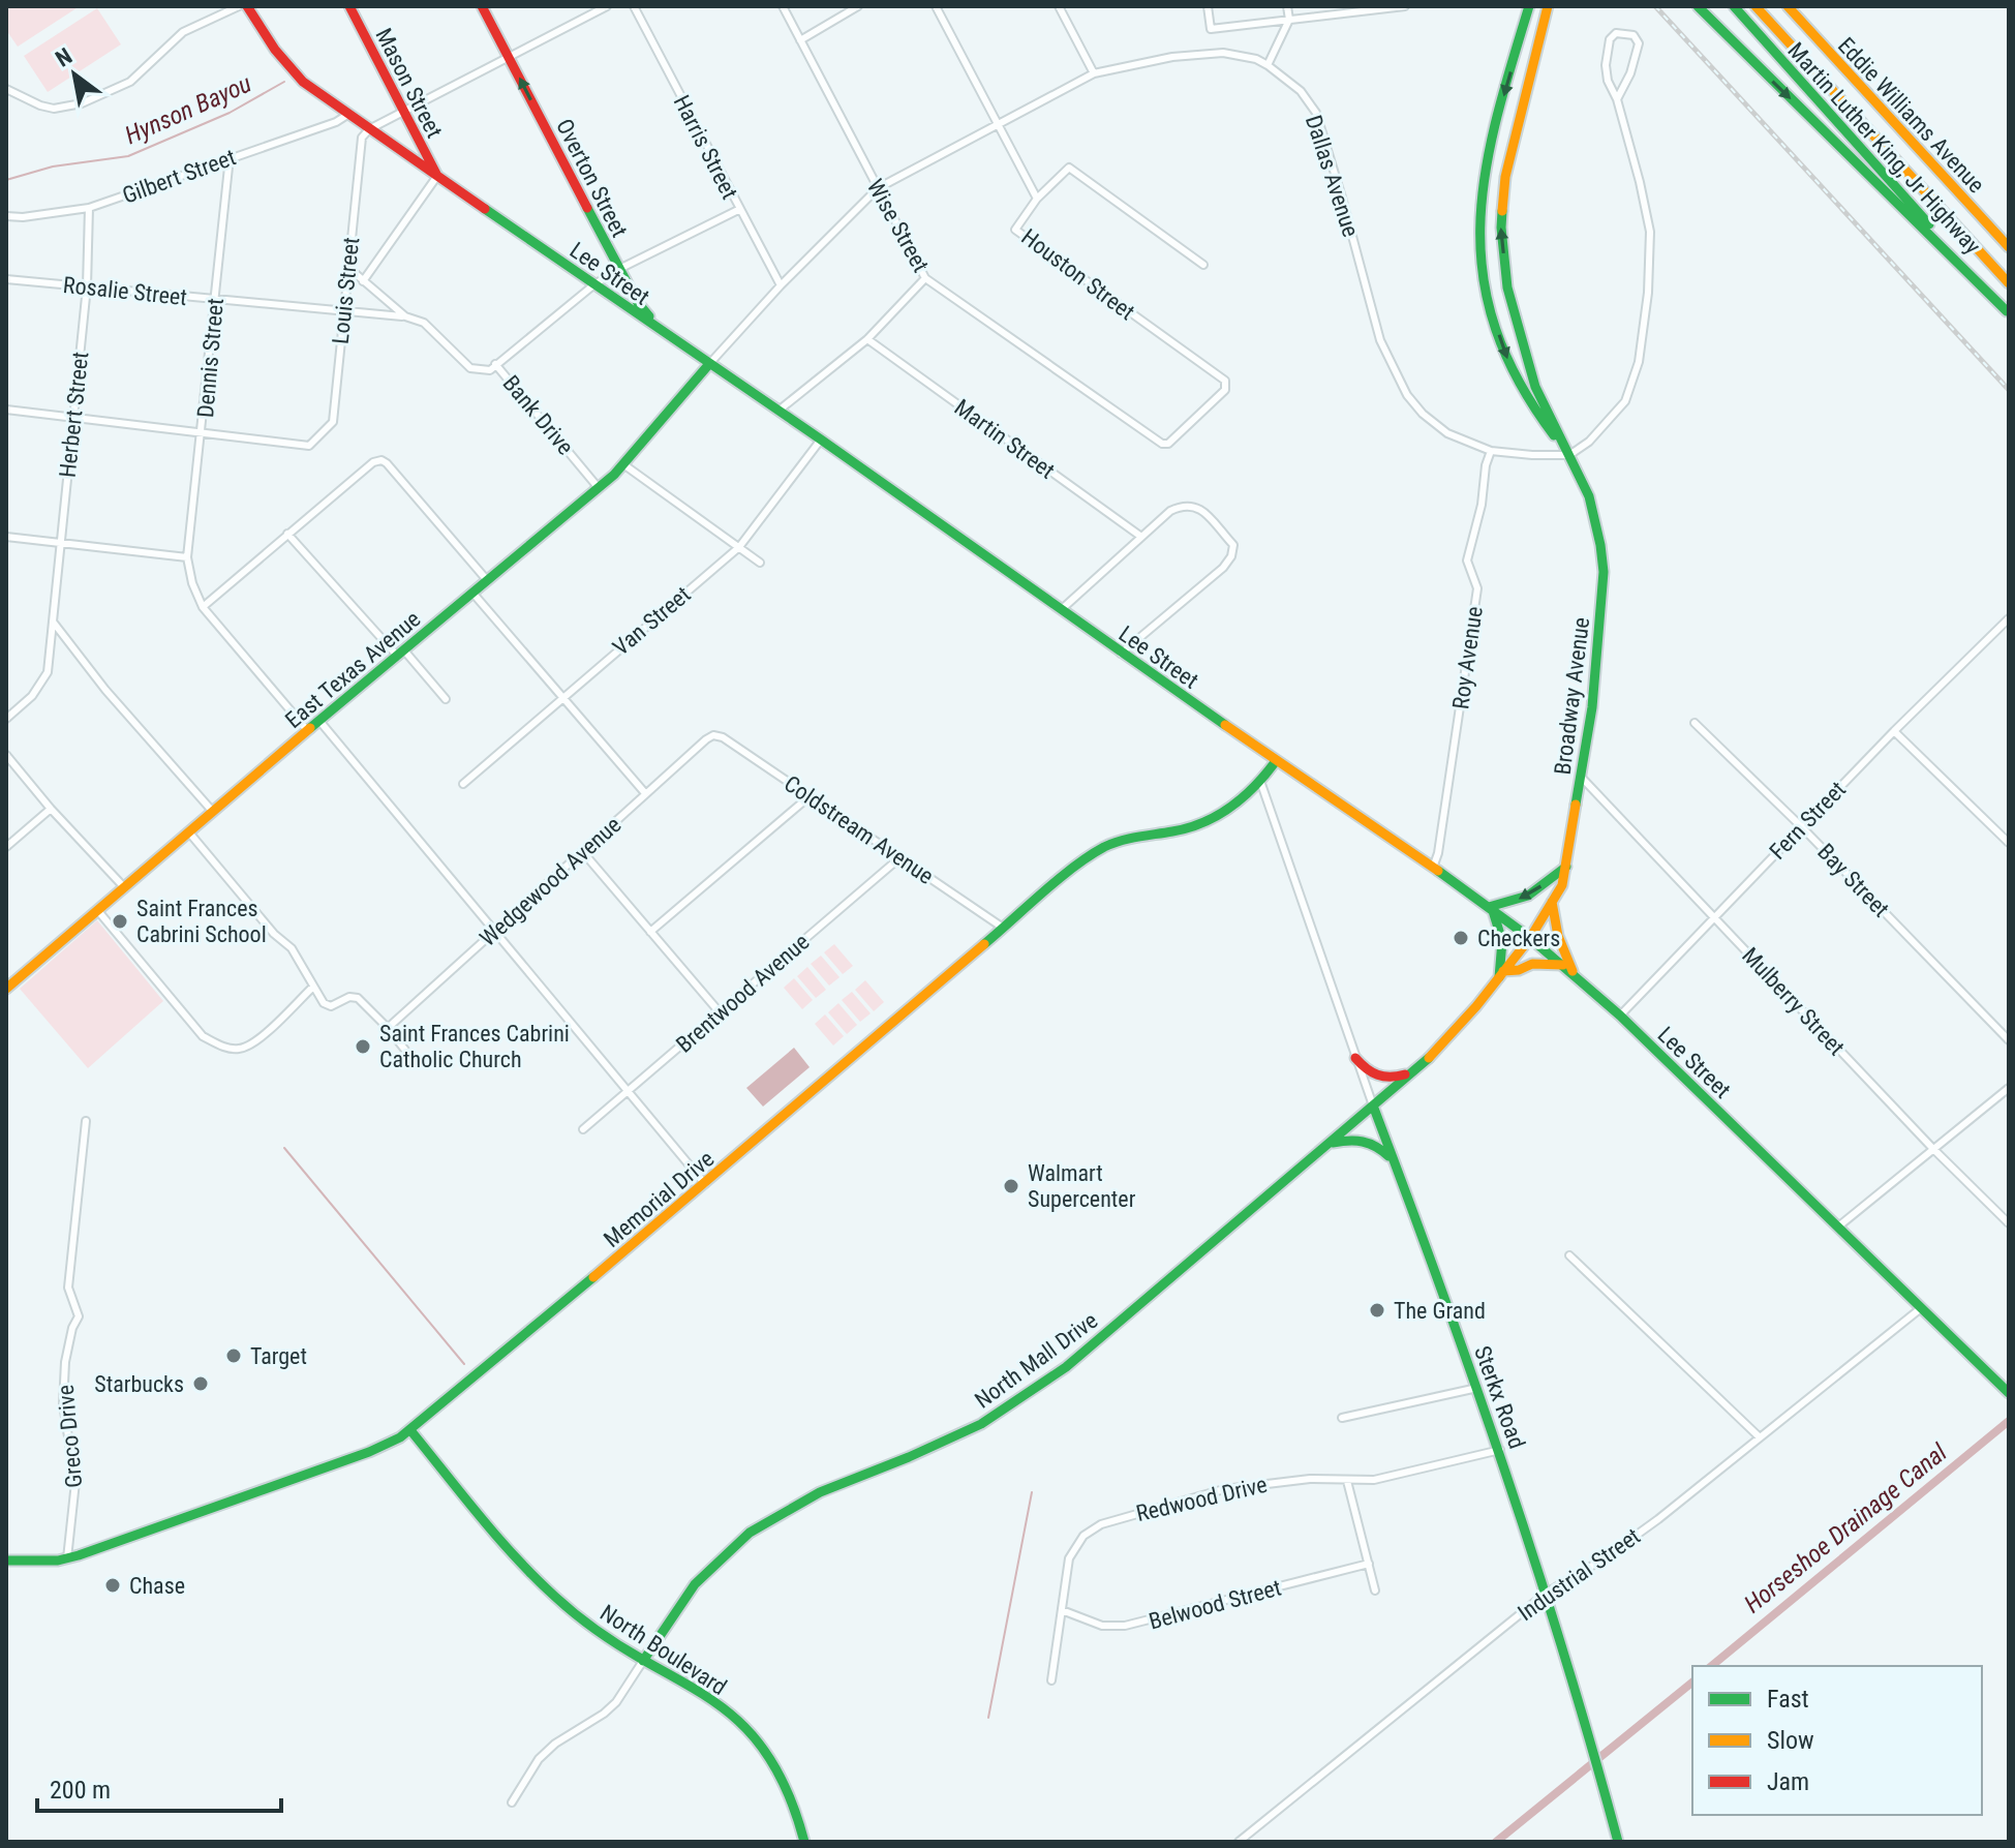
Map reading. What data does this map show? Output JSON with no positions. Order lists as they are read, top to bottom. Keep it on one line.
{"streets":{"main road":["Mason Street","Eddie Williams Avenue","Martin Luther King, Jr Highway","Overton Street","Lee Street","East Texas Avenue","Broadway Avenue","Memorial Drive","North Mall Drive","Sterkx Road","North Boulevard"],"street":["Harris Street","Gilbert Street","Dallas Avenue","Wise Street","Houston Street","Rosalie Street","Louis Street","Dennis Street","Herbert Street","Bank Drive","Martin Street","Van Street","Roy Avenue","Fern Street","Coldstream Avenue","Bay Street","Wedgewood Avenue","Brentwood Avenue","Mulberry Street","Greco Drive","Redwood Drive","Industrial Street","Belwood Street"]},"crossings":[["Mason Street","Lee Street"],["Harris Street","Dallas Avenue"],["Harris Street","Bank Drive"],["Gilbert Street","Lee Street"],["Gilbert Street","Dennis Street"],["Gilbert Street","Herbert Street"],["Dallas Avenue","Wise Street"],["Dallas Avenue","Lee Street"],["Dallas Avenue","Houston Street"],["Dallas Avenue","Roy Avenue"],["Dallas Avenue","East Texas Avenue"],["Dallas Avenue","Broadway Avenue"],["Overton Street","Lee Street"],["Overton Street","Bank Drive"],["Wise Street","Houston Street"],["Lee Street","Louis Street"],["Lee Street","Bank Drive"],["Lee Street","Van Street"],["Lee Street","Roy Avenue"],["Lee Street","East Texas Avenue"],["Lee Street","Broadway Avenue"],["Lee Street","Fern Street"],["Lee Street","Memorial Drive"],["Lee Street","North Mall Drive"],["Lee Street","Industrial Street"],["Rosalie Street","Louis Street"],["Rosalie Street","Dennis Street"],["Rosalie Street","Herbert Street"],["Louis Street","Dennis Street"],["Bank Drive","East Texas Avenue"],["Broadway Avenue","Mulberry Street"],["Broadway Avenue","North Mall Drive"],["Fern Street","Bay Street"],["Fern Street","Mulberry Street"],["Coldstream Avenue","Wedgewood Avenue"],["Coldstream Avenue","Brentwood Avenue"],["Coldstream Avenue","Memorial Drive"],["Memorial Drive","Sterkx Road"],["Memorial Drive","Greco Drive"],["Memorial Drive","North Boulevard"],["North Mall Drive","Sterkx Road"],["North Mall Drive","North Boulevard"],["Sterkx Road","Redwood Drive"],["Sterkx Road","Industrial Street"],["Redwood Drive","Belwood Street"]],"one_way":["Overton Street"],"water":["Hynson Bayou","Horseshoe Drainage Canal"],"places":["Saint Frances Cabrini School","Checkers","Saint Frances Cabrini Catholic Church","Walmart Supercenter","The Grand","Target","Starbucks","Chase"],"legend":["Fast","Slow","Jam"],"scale_bar":"200 m","north":"top left"}
